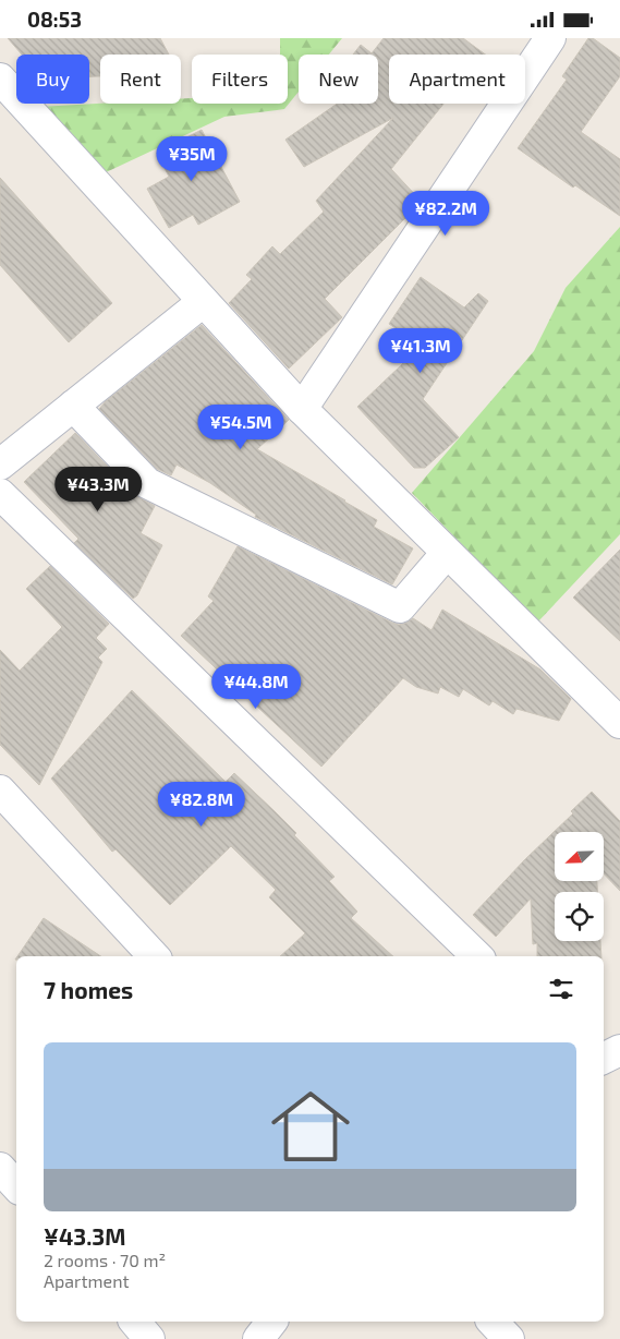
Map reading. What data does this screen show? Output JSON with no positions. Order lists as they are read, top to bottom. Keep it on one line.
{"north":"bottom left","page":{"status":"08:53","chip":["Buy","Rent","Filters","New","Apartment"],"price":["¥35M","¥82.2M","¥41.3M","¥54.5M","¥43.3M","¥44.8M","¥82.8M"],"heading":"7 homes","list":[{"name":"¥43.3M","note":"2 rooms · 70 m² · Apartment"}]}}
